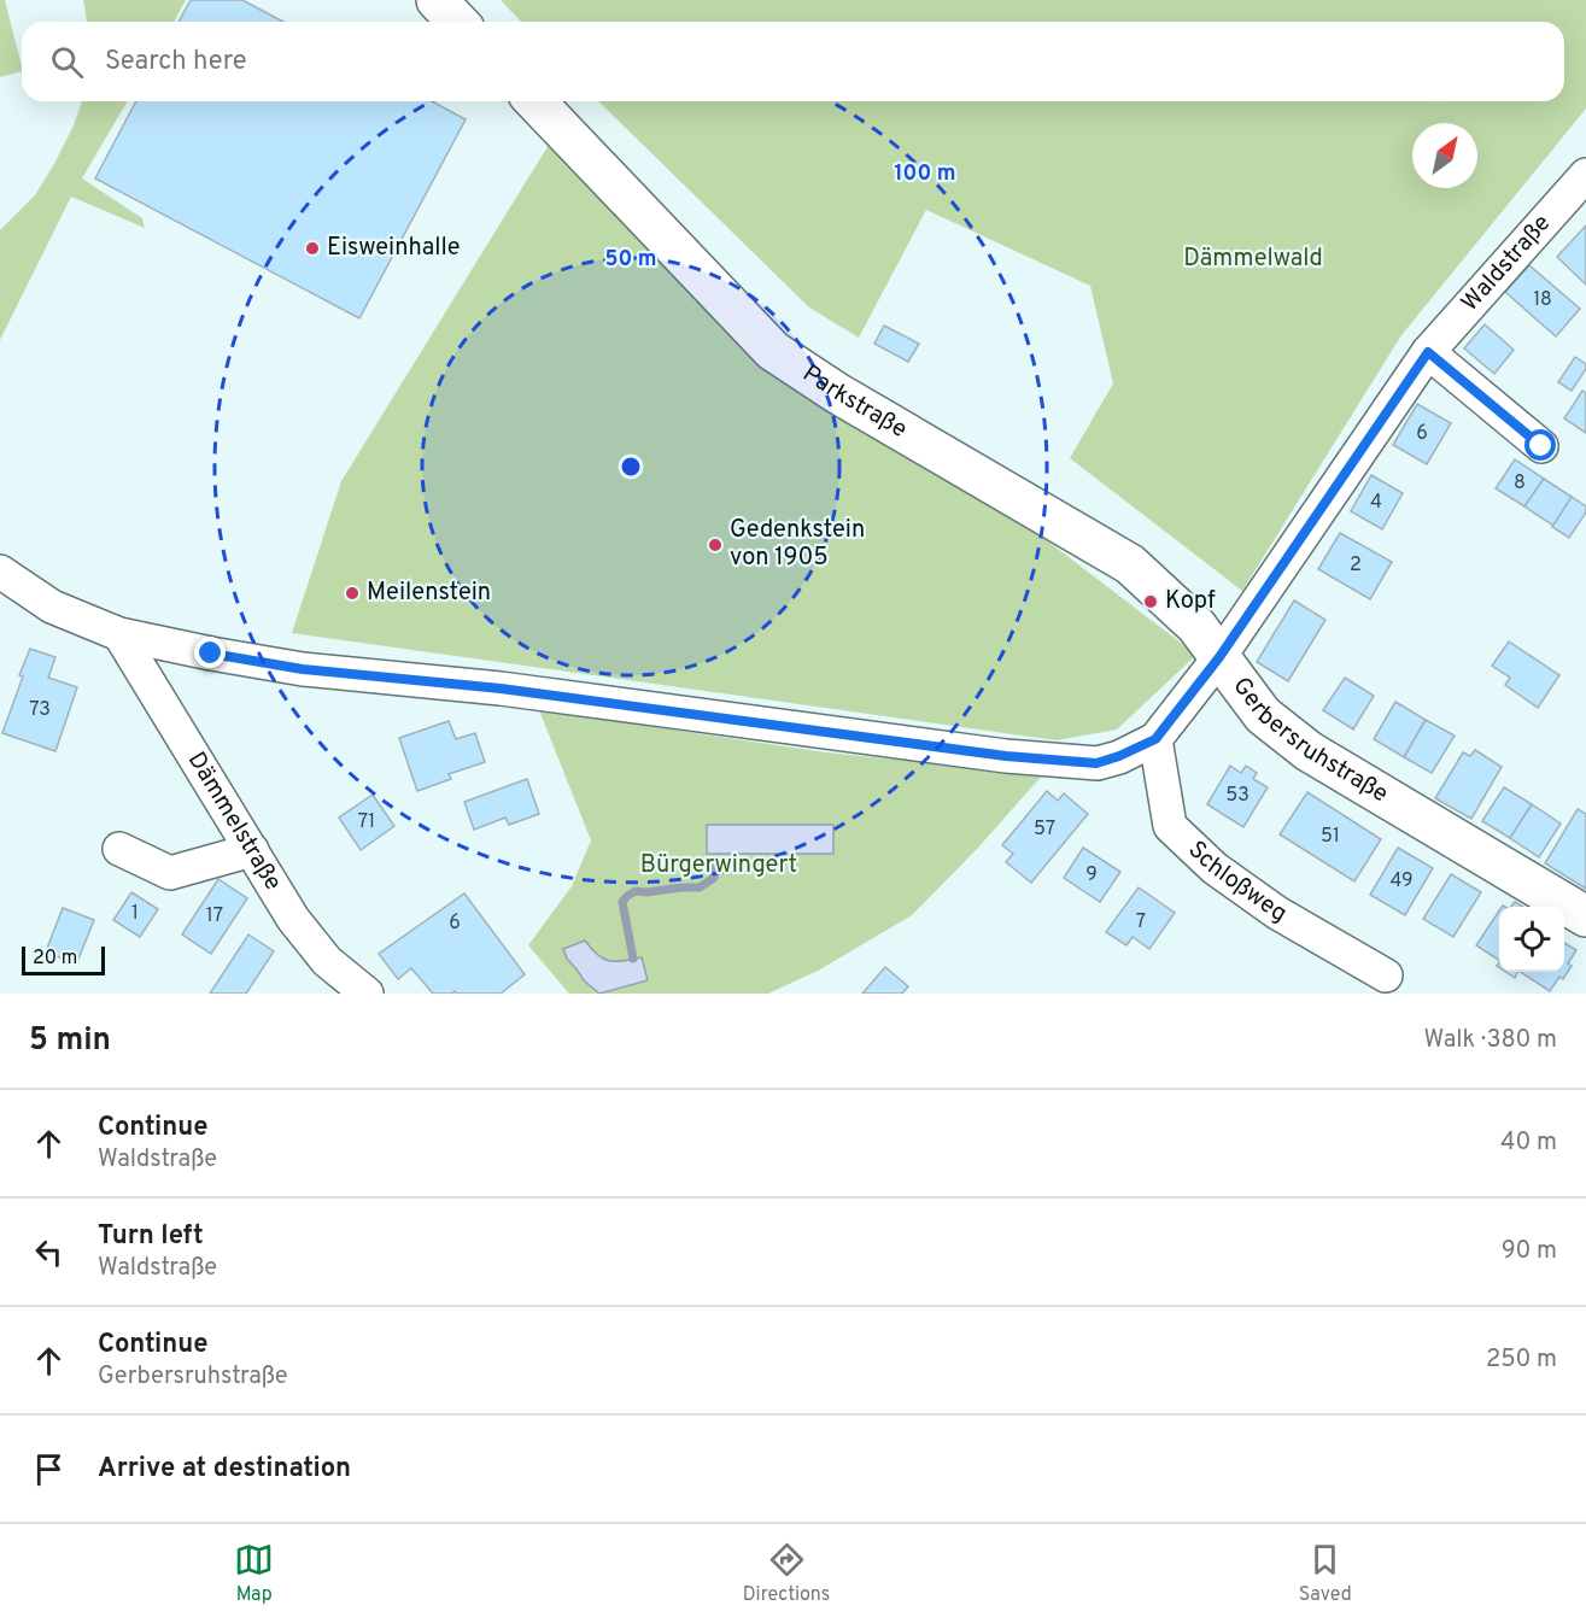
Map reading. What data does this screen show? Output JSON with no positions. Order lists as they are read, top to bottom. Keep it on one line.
{"streets":{"street":["Waldstraße","Parkstraße","Gerbersruhstraße","Dämmelstraße","Schloßweg"]},"crossings":[["Waldstraße","Parkstraße"],["Waldstraße","Gerbersruhstraße"],["Parkstraße","Gerbersruhstraße"],["Gerbersruhstraße","Dämmelstraße"],["Gerbersruhstraße","Schloßweg"]],"parks":["Dämmelwald","Bürgerwingert"],"places":["Eisweinhalle","Gedenkstein von 1905","Meilenstein","Kopf"],"house_numbers":["18","6","8","4","2","73","53","71","57","51","9","49","1","17","7","6"],"scale_bar":"20 m","north":"top right","page":{"search":"Search here","scale":"20 m","heading":["5 min","Walk · 380 m"],"list":[["Continue","Waldstraße","40 m"],["Turn left","Waldstraße","90 m"],["Continue","Gerbersruhstraße","250 m"],"Arrive at destination"],"nav":["Map","Directions","Saved"]},"rings":["100 m","50 m"]}
